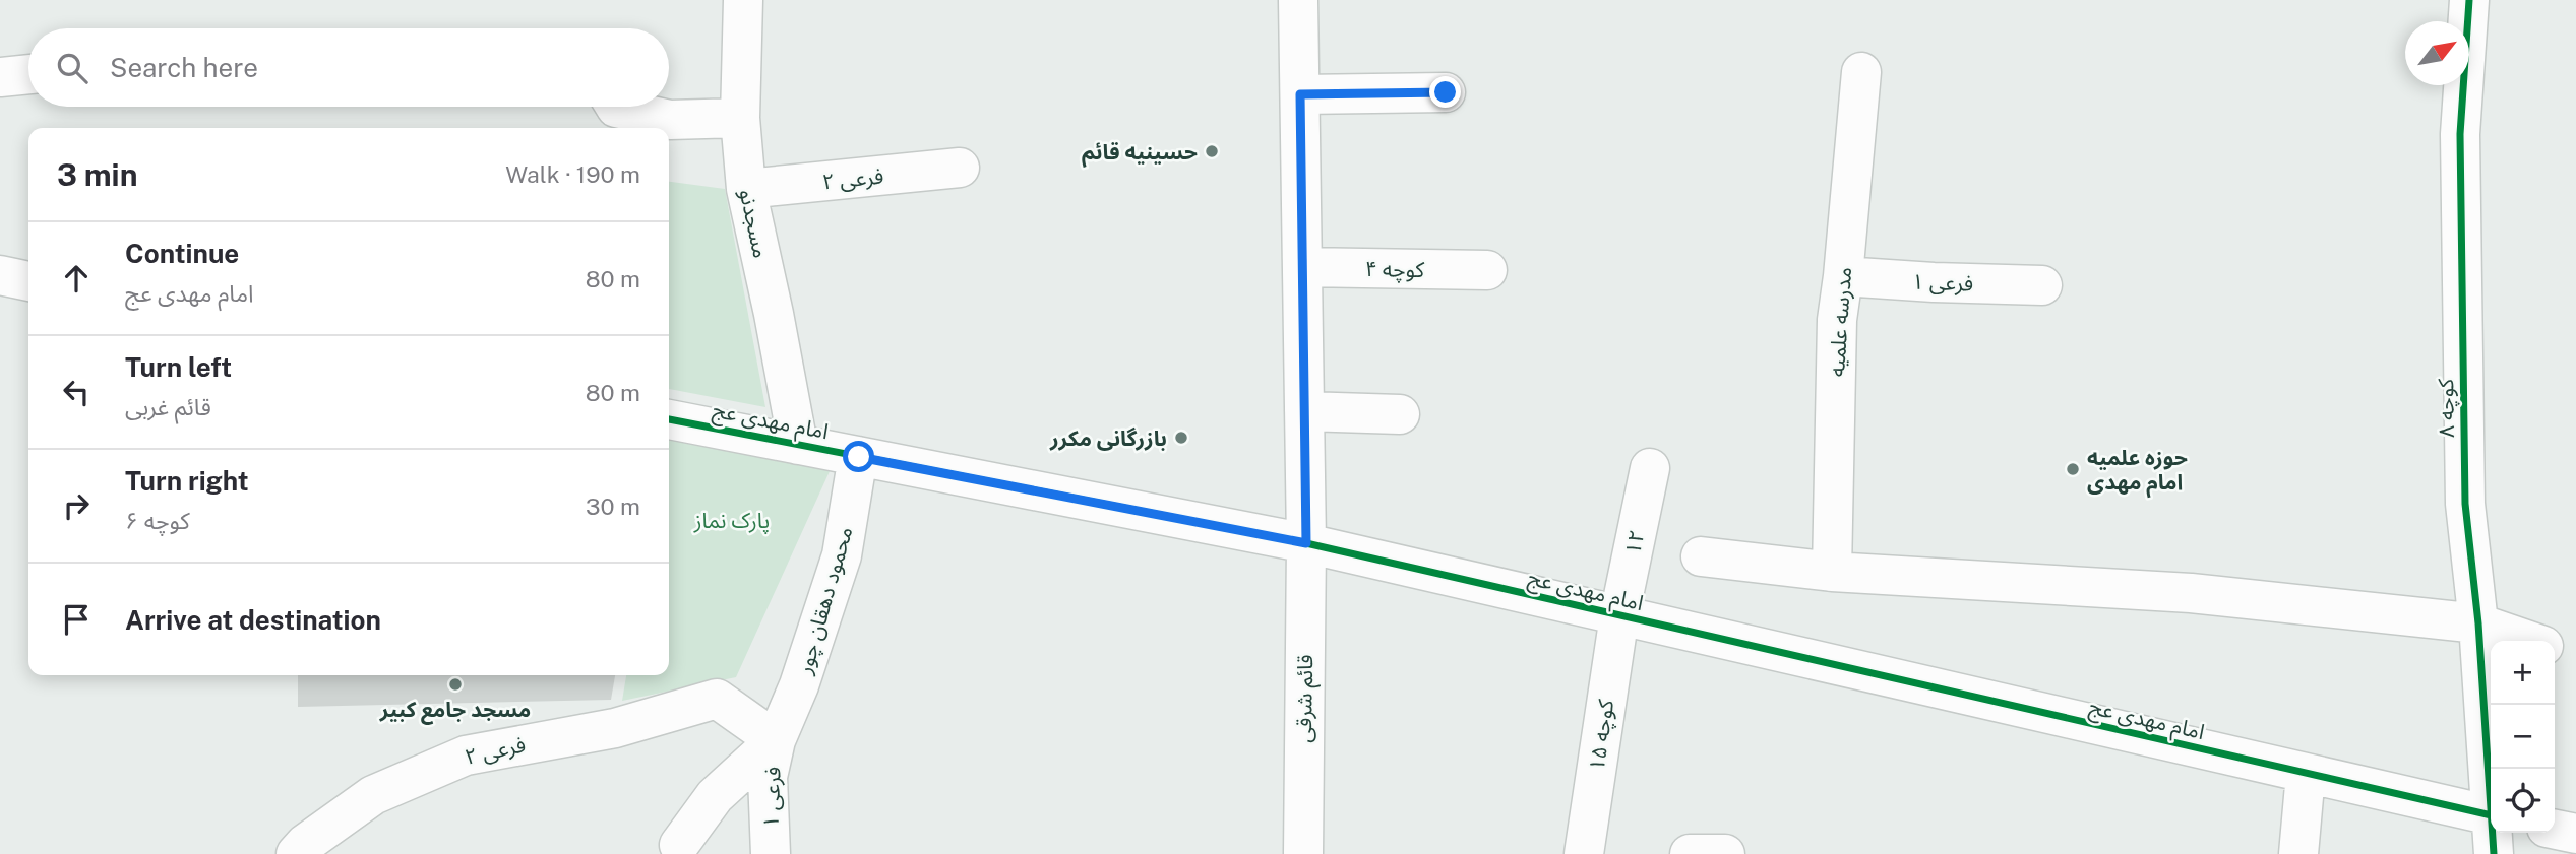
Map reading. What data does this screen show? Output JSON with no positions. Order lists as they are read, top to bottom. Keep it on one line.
{"streets":{"street":["فرعی ۲","مسجدنو","کوچه ۴","فرعی ۱","مدرسه علمیه","کوچه ۸","امام مهدی عج","۱۲","محمود دهقان چور","قائم شرقی","کوچه ۱۵"]},"crossings":[["فرعی ۲","مسجدنو"],["فرعی ۲","فرعی ۱"],["فرعی ۲","محمود دهقان چور"],["مسجدنو","امام مهدی عج"],["کوچه ۴","قائم شرقی"],["فرعی ۱","مدرسه علمیه"],["فرعی ۱","محمود دهقان چور"],["امام مهدی عج","۱۲"],["امام مهدی عج","محمود دهقان چور"],["امام مهدی عج","قائم شرقی"],["امام مهدی عج","کوچه ۱۵"],["۱۲","کوچه ۱۵"]],"parks":["پارک نماز"],"places":["حسینیه قائم","بازرگانی مکرر","حوزه علمیه امام مهدی","مسجد جامع کبیر"],"north":"top right","page":{"search":"Search here","heading":["3 min","Walk · 190 m"],"list":[["Continue","امام مهدی عج","80 m"],["Turn left","قائم غربی","80 m"],["Turn right","کوچه ۶","30 m"],"Arrive at destination"],"map_buttons":["+","−"]}}
